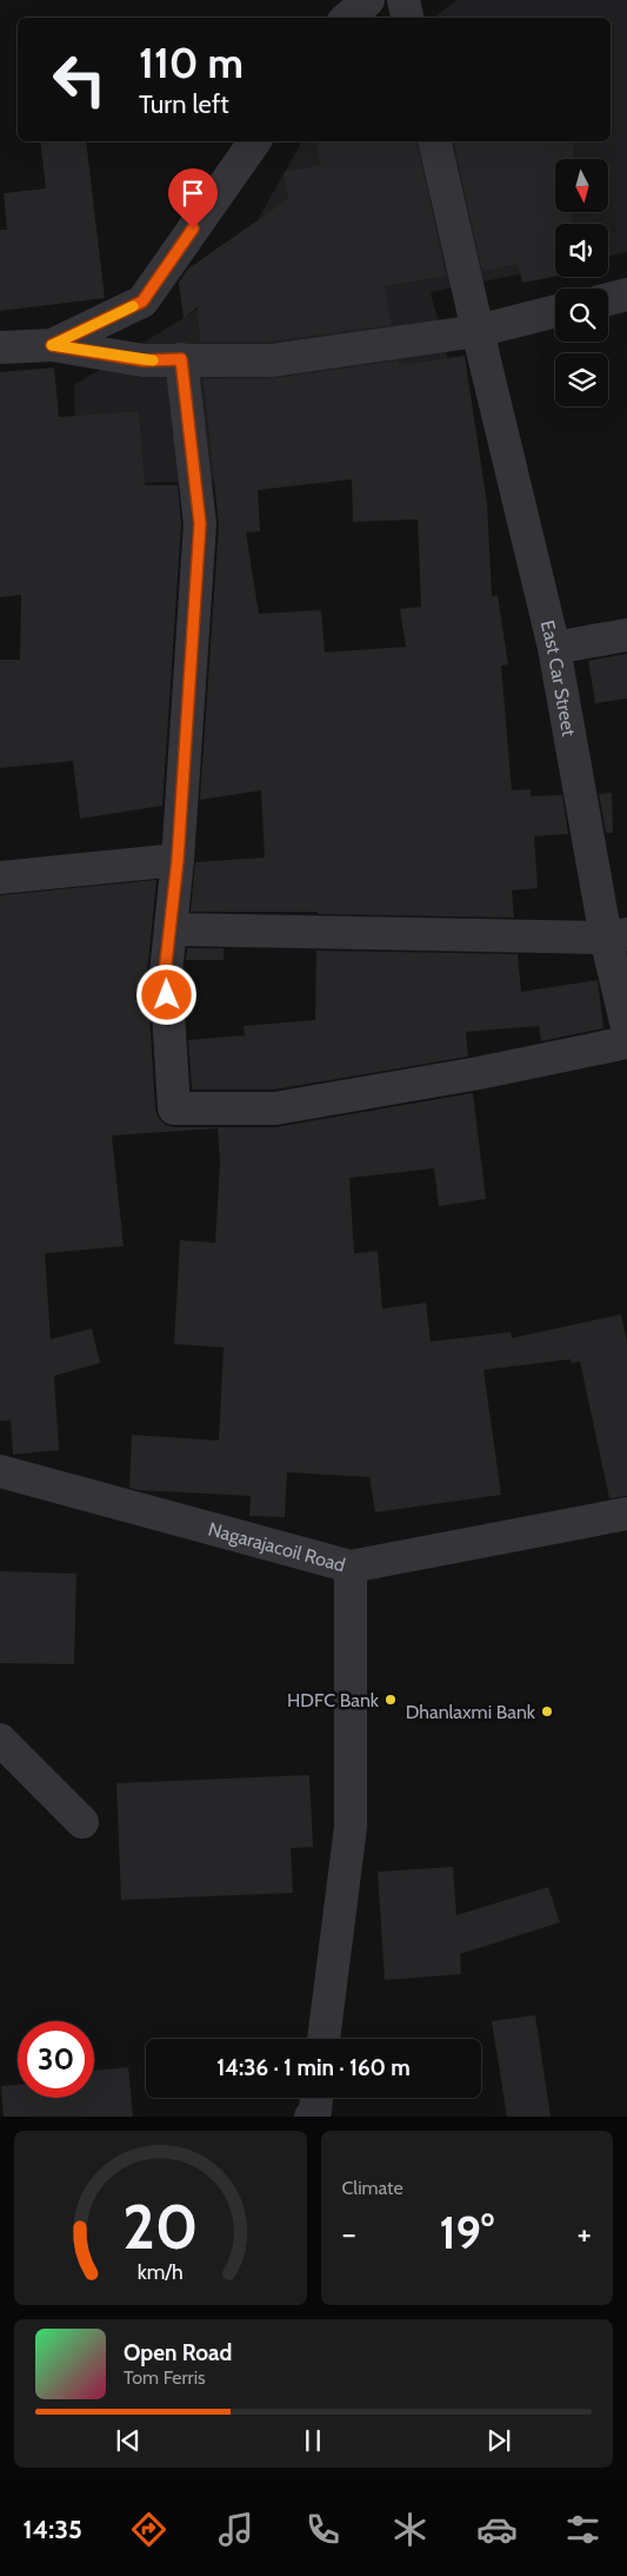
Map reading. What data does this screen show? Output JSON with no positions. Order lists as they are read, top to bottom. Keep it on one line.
{"streets":{"street":["East Car Street","Nagarajacoil Road"]},"places":["HDFC Bank","Dhanlaxmi Bank"],"north":"bottom","page":{"turn":["110 m","Turn left"],"limit":"30","trip":"14:36 · 1 min · 160 m","tile":"Climate","heat":["−","19°","+"],"song":["Open Road","Tom Ferris"],"tabs":"14:35","gauge":["20","km/h"]}}
